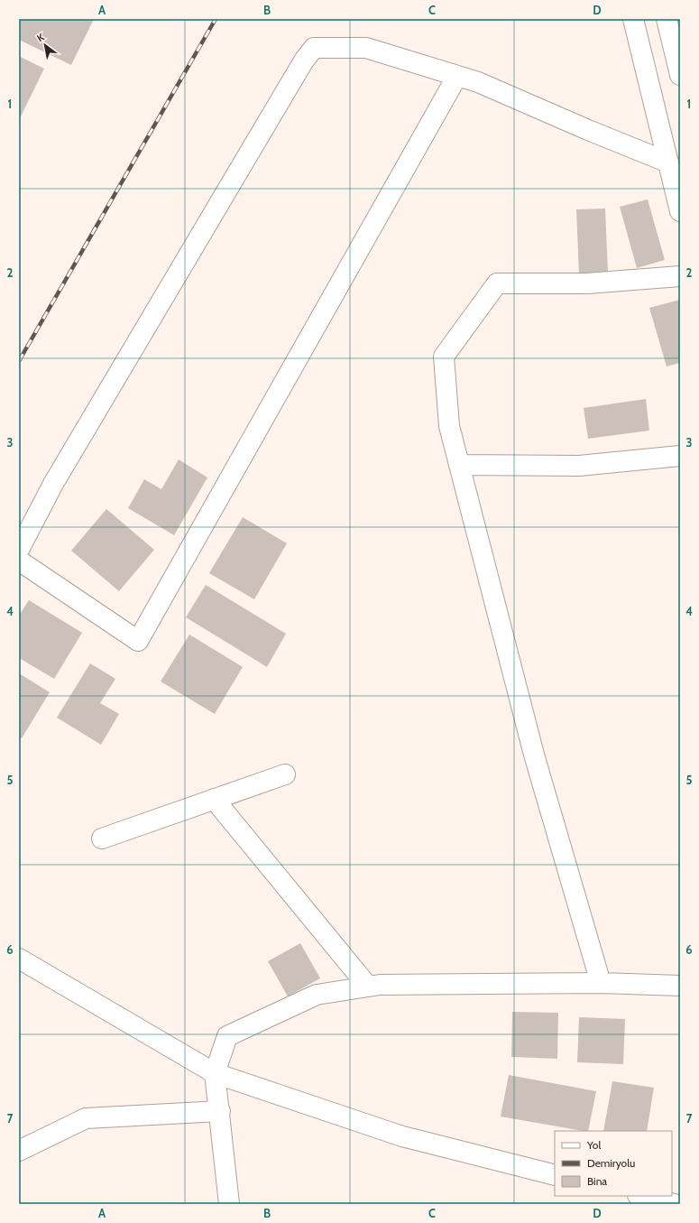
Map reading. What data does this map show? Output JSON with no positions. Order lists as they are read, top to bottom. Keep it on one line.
{"legend":["Yol","Demiryolu","Bina"],"north":"top left","grid":{"columns":["A","B","C","D"],"rows":["1","2","3","4","5","6","7"]}}
